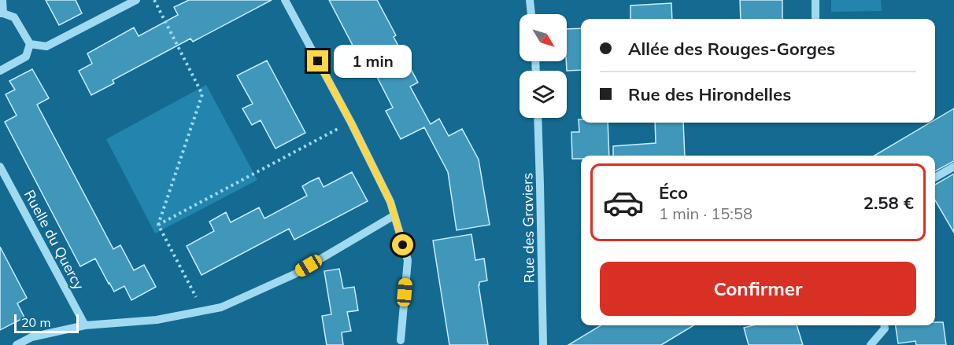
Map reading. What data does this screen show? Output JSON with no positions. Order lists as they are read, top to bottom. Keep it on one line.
{"streets":{"street":["Rue des Graviers","Ruelle du Quercy"]},"scale_bar":"20 m","north":"bottom right","page":{"banner":["Allée des Rouges-Gorges","Rue des Hirondelles"],"bubble":"1 min","list":[{"name":"Éco","note":"1 min · 15:58","value":"2.58 €"}],"buttons":"Confirmer","scale":"20 m"}}
